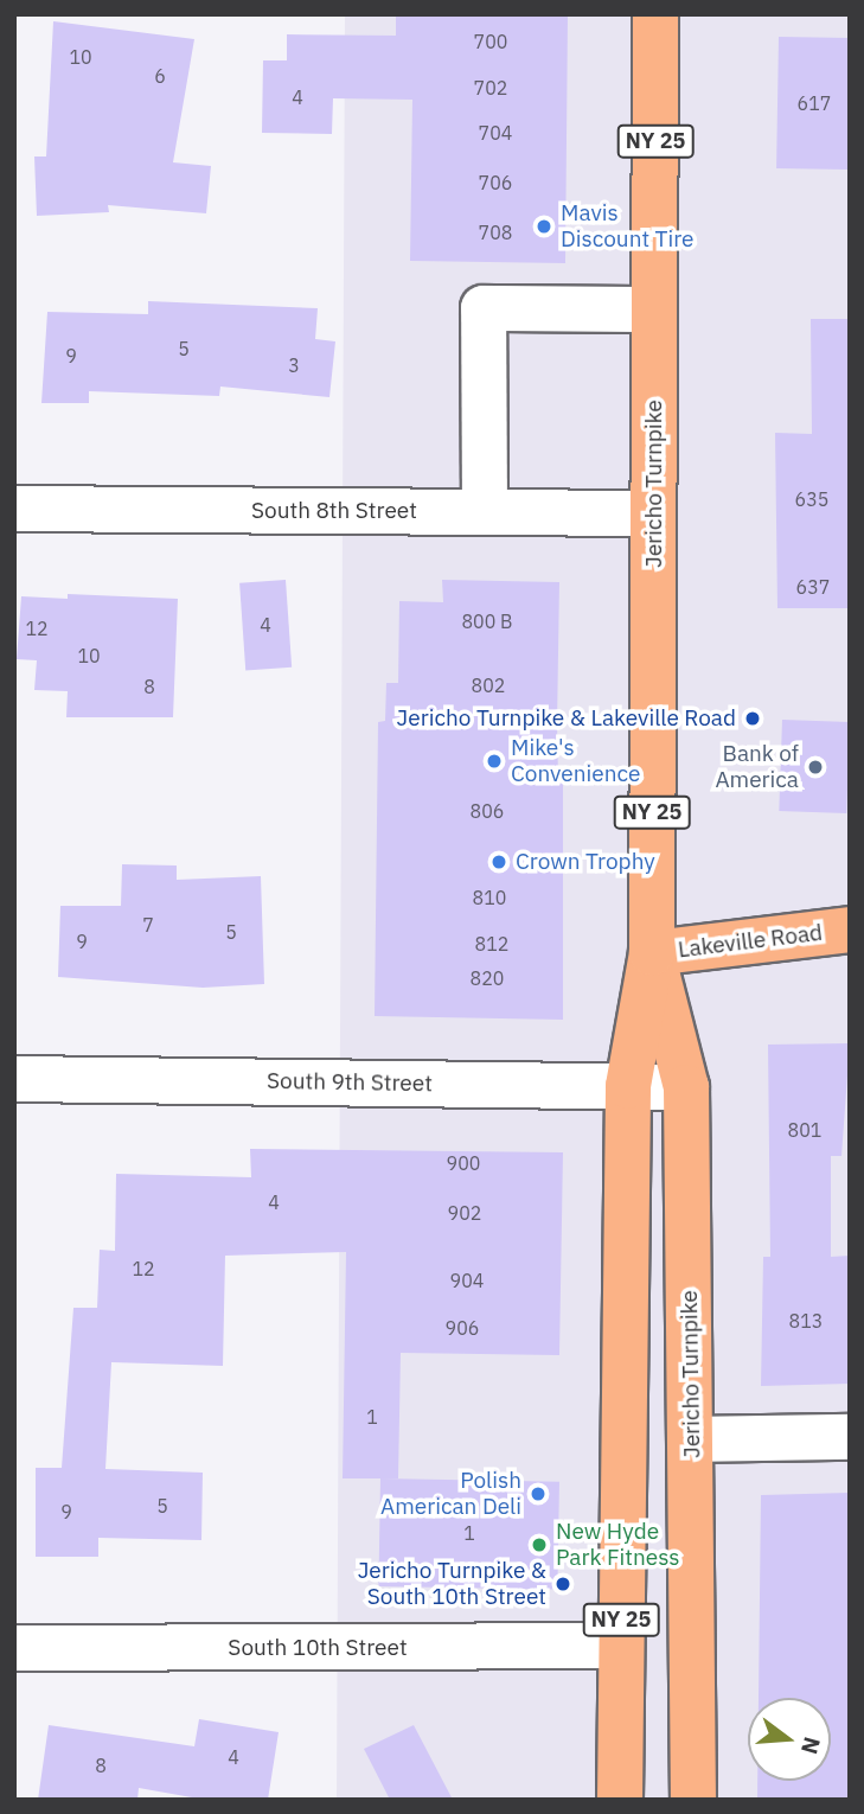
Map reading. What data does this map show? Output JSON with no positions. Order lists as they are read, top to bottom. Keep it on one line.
{"streets":{"main road":["NY 25","Jericho Turnpike","Lakeville Road"],"street":["South 8th Street","South 9th Street","South 10th Street"]},"crossings":[["Jericho Turnpike","South 8th Street"],["Jericho Turnpike","Lakeville Road"],["Jericho Turnpike","South 9th Street"],["Jericho Turnpike","South 10th Street"]],"places":["Mavis Discount Tire","Jericho Turnpike & Lakeville Road","Mike's Convenience","Bank of America","Crown Trophy","Polish American Deli","New Hyde Park Fitness","Jericho Turnpike & South 10th Street"],"house_numbers":["700","10","6","702","4","617","704","706","708","5","9","3","635","637","800 B","4","12","10","802","8","806","810","7","5","9","812","820","801","900","4","902","12","904","813","906","1","5","9","1","4","8"],"north":"right"}
